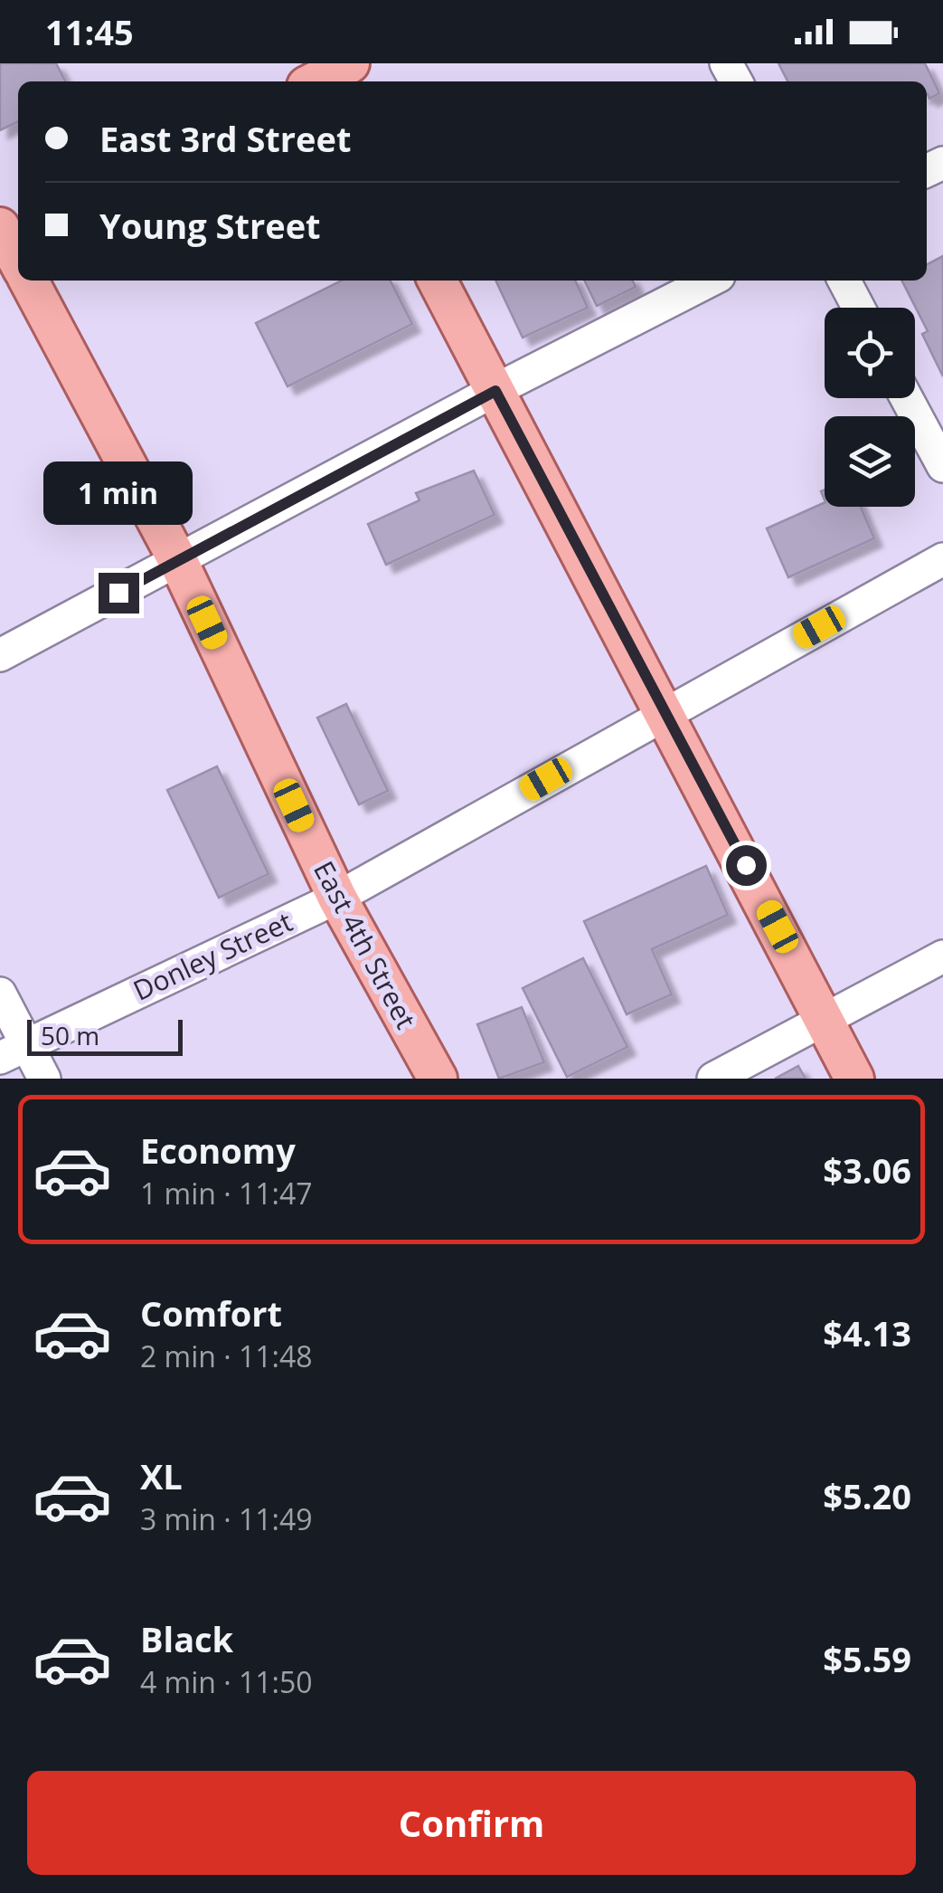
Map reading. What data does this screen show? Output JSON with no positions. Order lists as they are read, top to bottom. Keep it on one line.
{"streets":{"main road":["East 4th Street"],"street":["Donley Street"]},"crossings":[["East 4th Street","Donley Street"]],"scale_bar":"50 m","page":{"status":"11:45","banner":["East 3rd Street","Young Street"],"bubble":"1 min","scale":"50 m","list":[{"name":"Economy","note":"1 min · 11:47","value":"$3.06"},{"name":"Comfort","note":"2 min · 11:48","value":"$4.13"},{"name":"XL","note":"3 min · 11:49","value":"$5.20"},{"name":"Black","note":"4 min · 11:50","value":"$5.59"}],"buttons":"Confirm"}}
